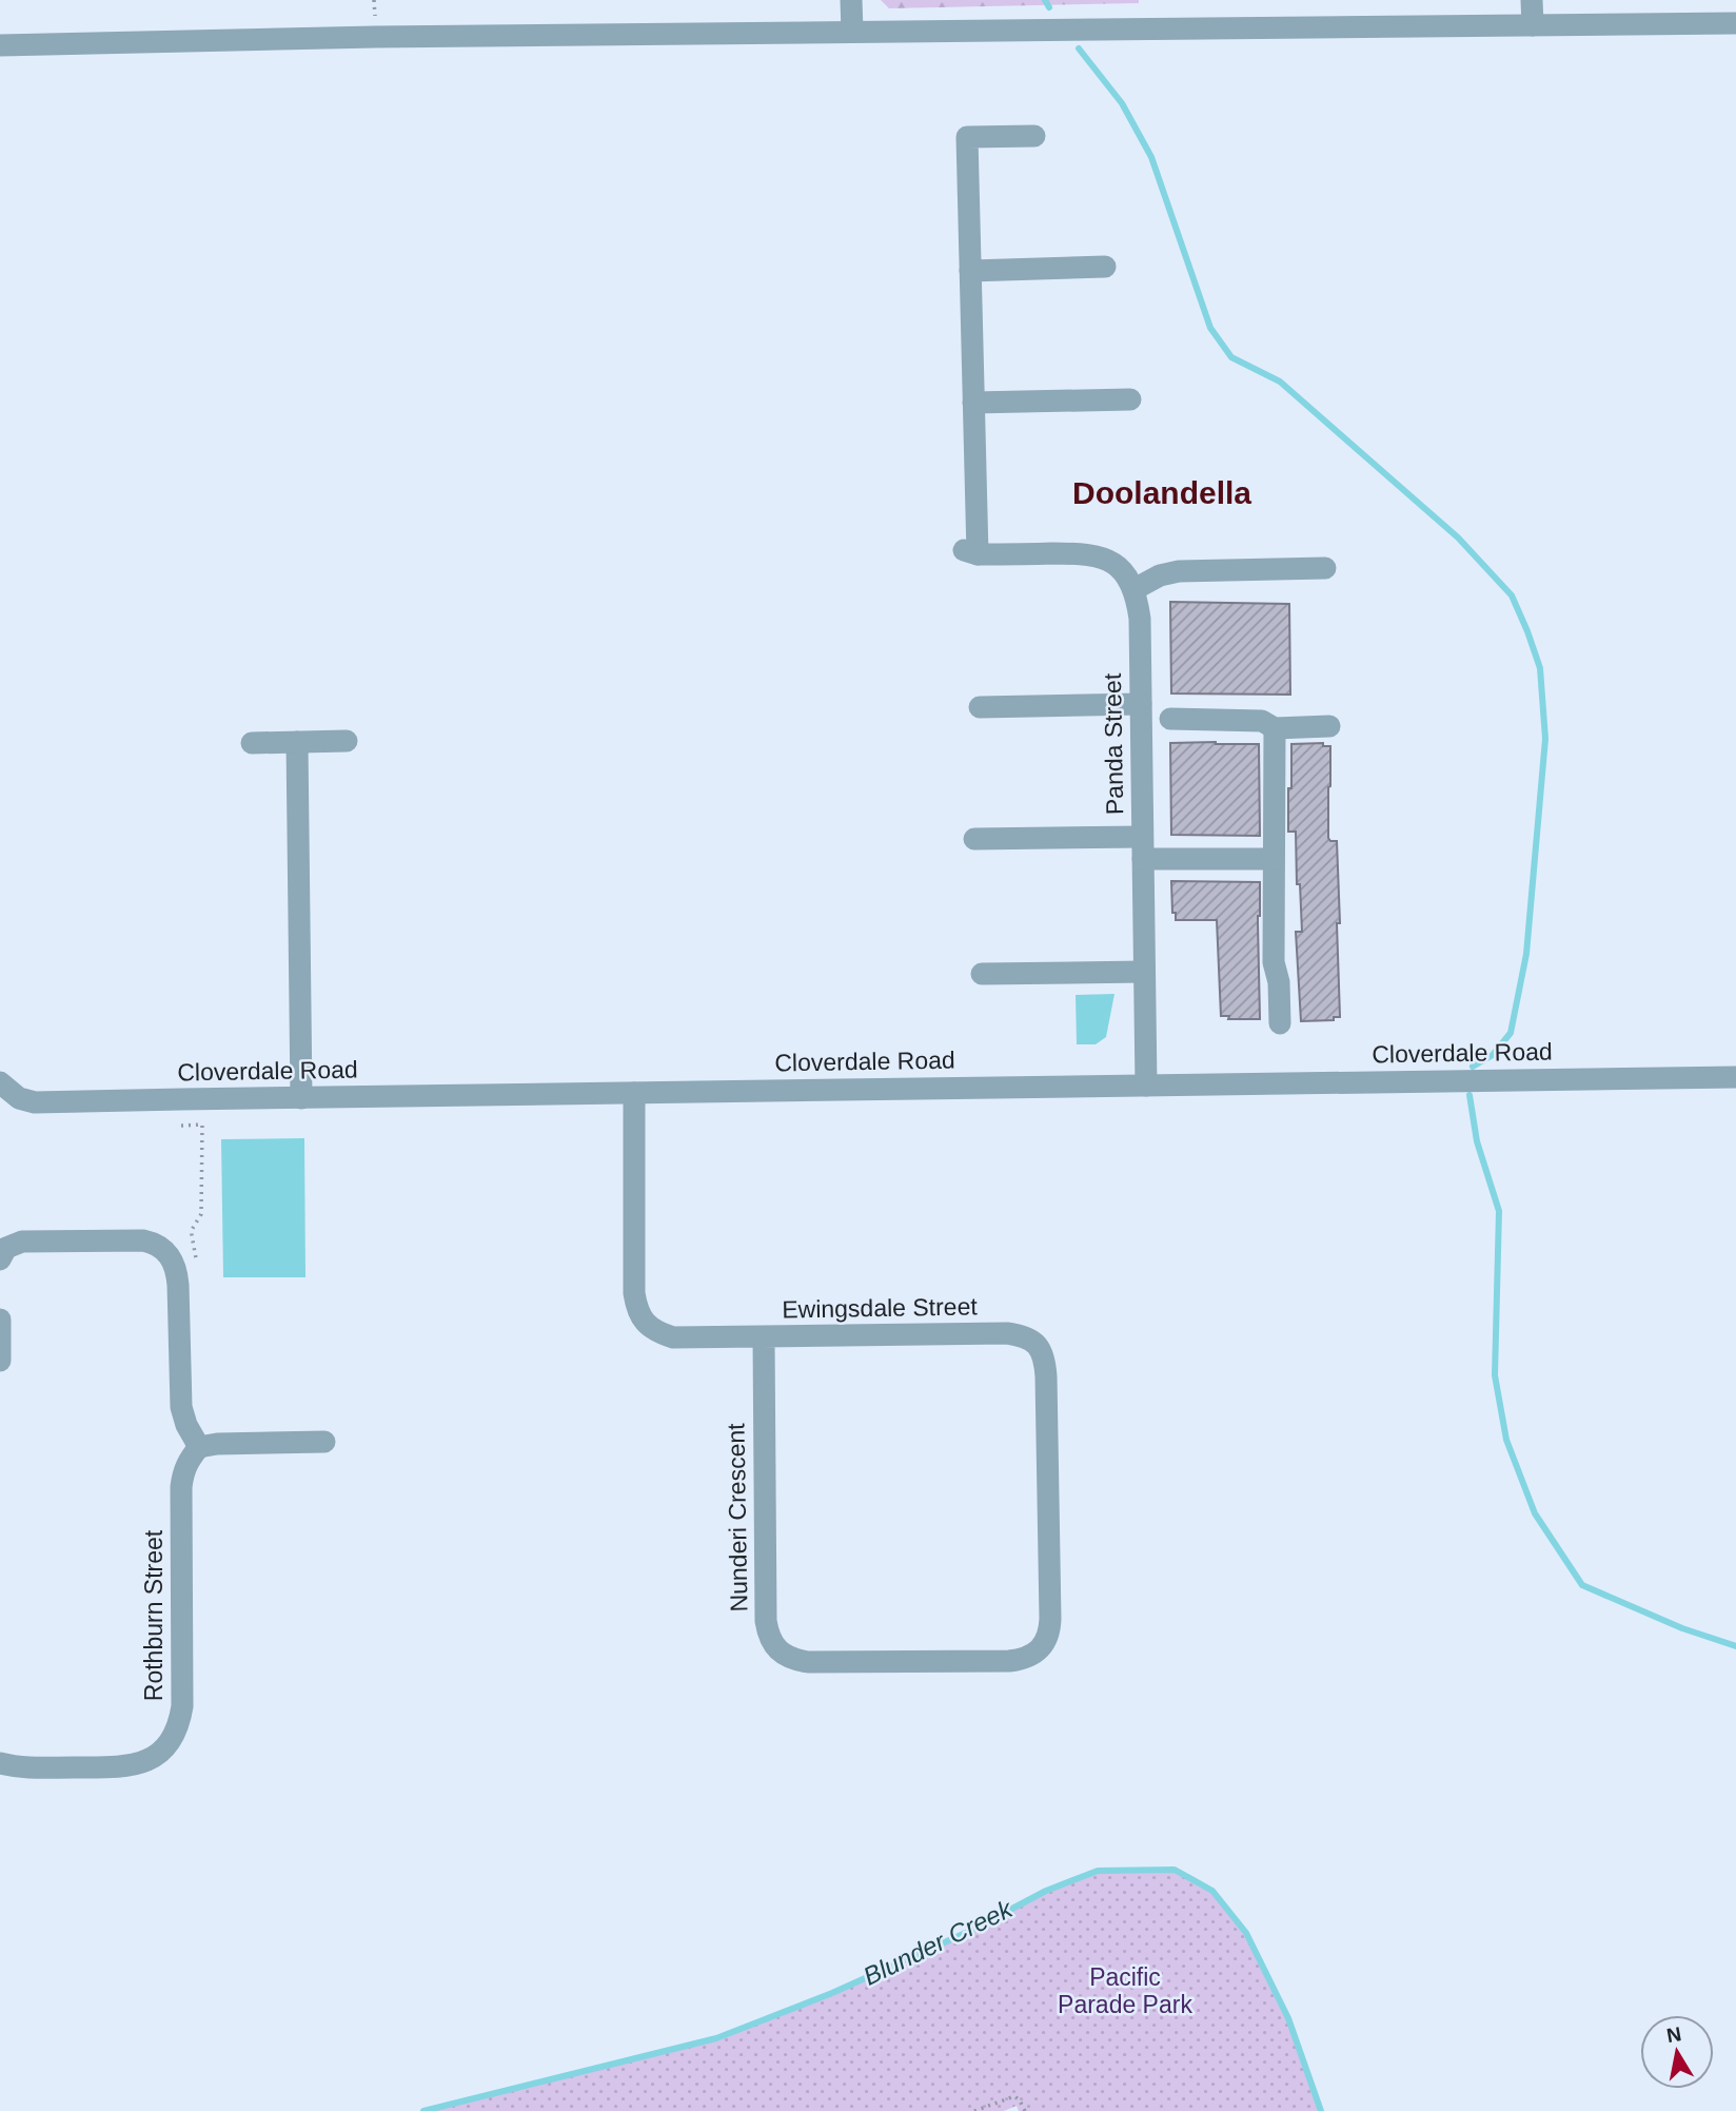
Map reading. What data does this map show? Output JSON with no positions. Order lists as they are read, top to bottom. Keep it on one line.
{"streets":{"street":["Panda Street","Cloverdale Road","Ewingsdale Street","Nunderi Crescent","Rothburn Street"]},"crossings":[["Panda Street","Cloverdale Road"],["Cloverdale Road","Ewingsdale Street"],["Ewingsdale Street","Nunderi Crescent"]],"districts":["Doolandella"],"water":["Blunder Creek"],"parks":["Pacific Parade Park"],"north":"top"}
